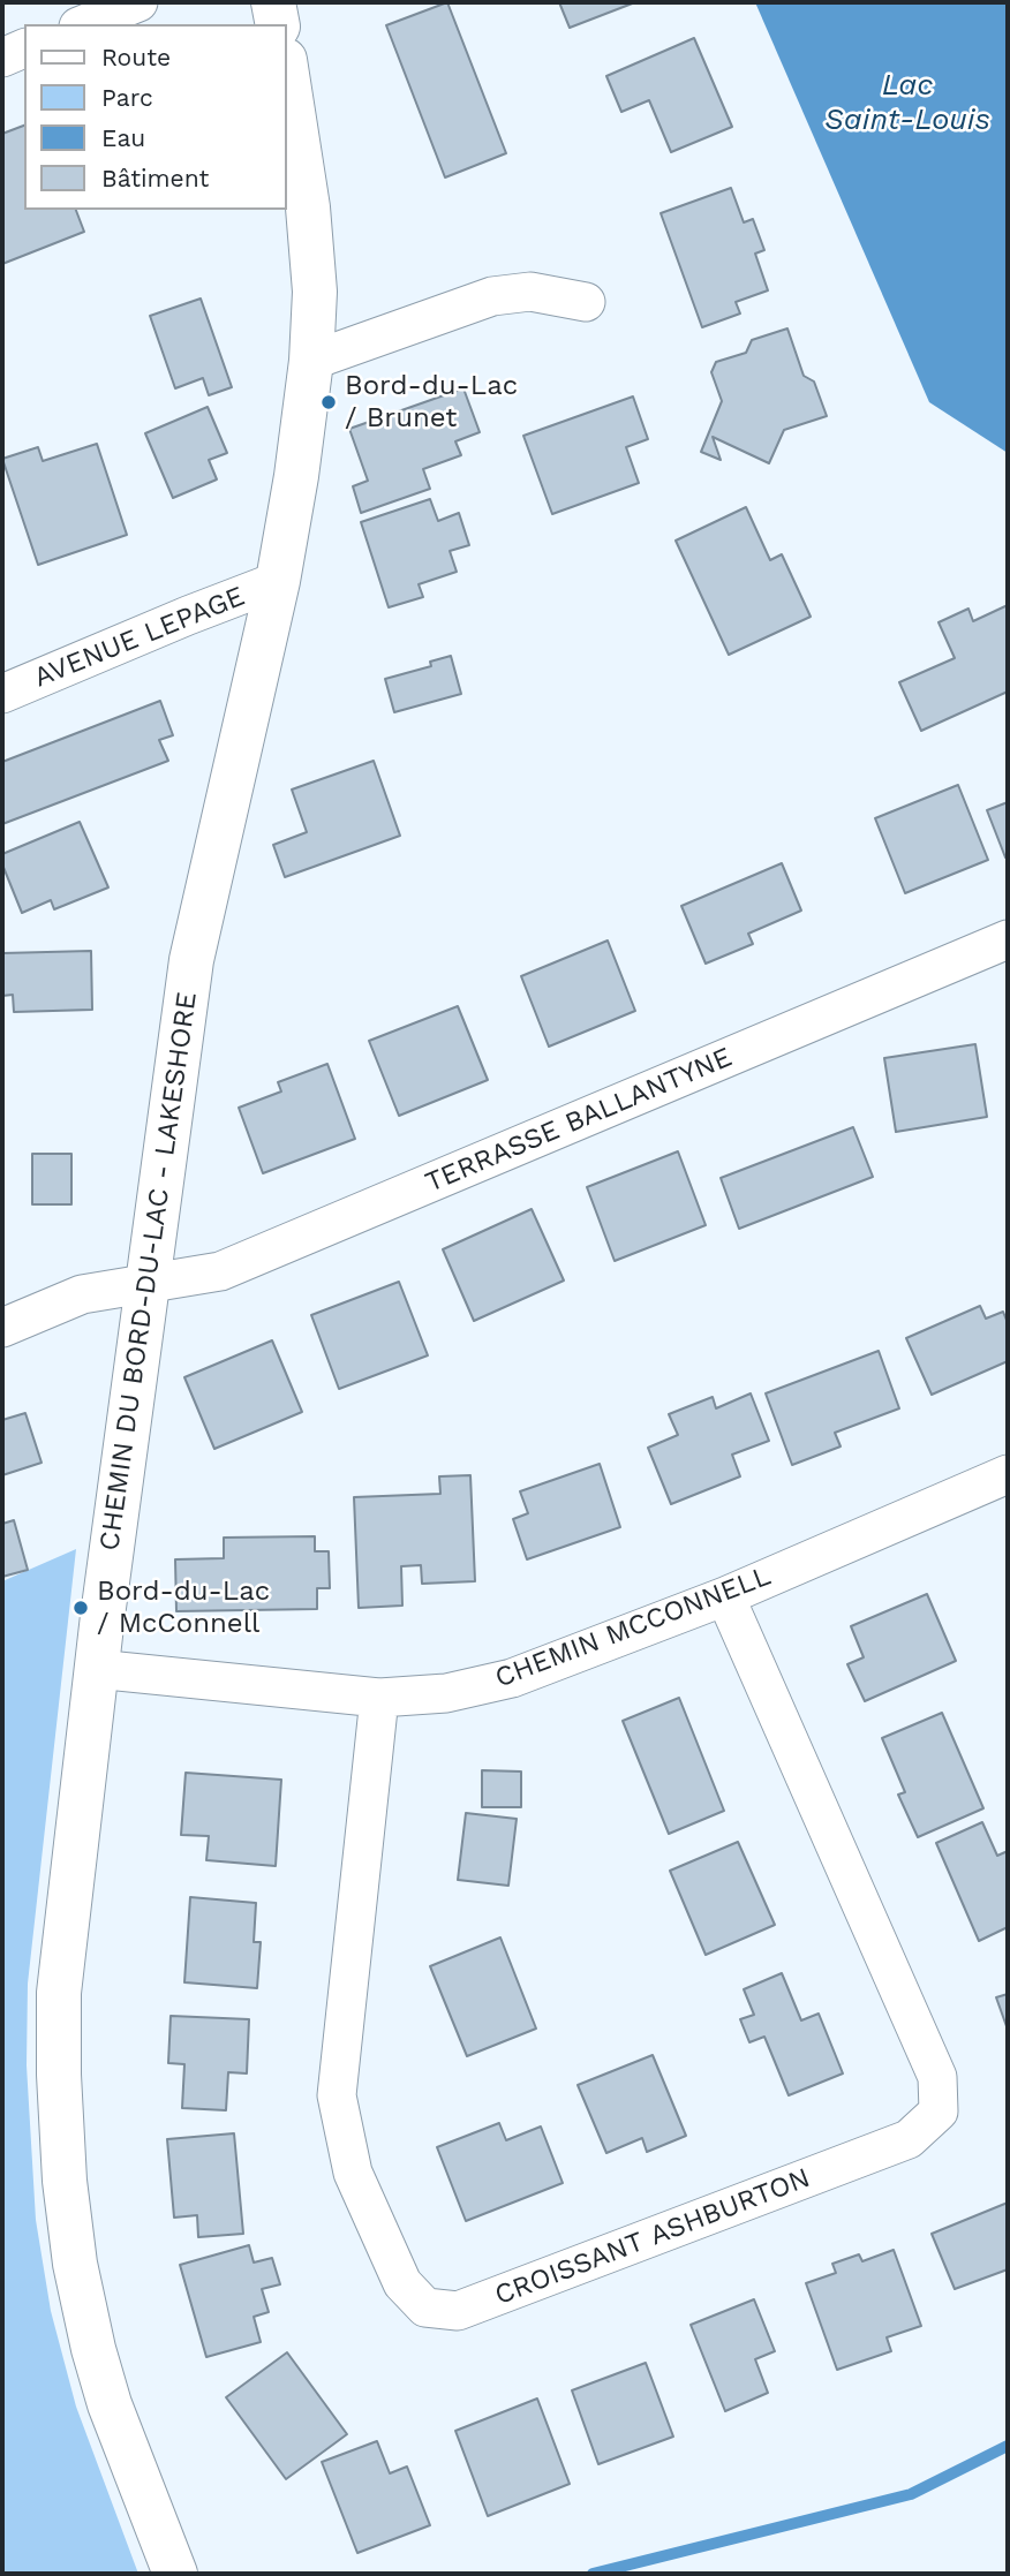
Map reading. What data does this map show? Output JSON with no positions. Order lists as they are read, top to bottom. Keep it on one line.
{"streets":{"street":["AVENUE LEPAGE","TERRASSE BALLANTYNE","CHEMIN DU BORD-DU-LAC - LAKESHORE","CHEMIN MCCONNELL","CROISSANT ASHBURTON"]},"crossings":[["AVENUE LEPAGE","CHEMIN DU BORD-DU-LAC - LAKESHORE"],["TERRASSE BALLANTYNE","CHEMIN DU BORD-DU-LAC - LAKESHORE"],["CHEMIN DU BORD-DU-LAC - LAKESHORE","CHEMIN MCCONNELL"],["CHEMIN MCCONNELL","CROISSANT ASHBURTON"]],"water":["Lac Saint-Louis"],"places":["Bord-du-Lac / Brunet","Bord-du-Lac / McConnell"],"legend":["Route","Parc","Eau","Bâtiment"]}
